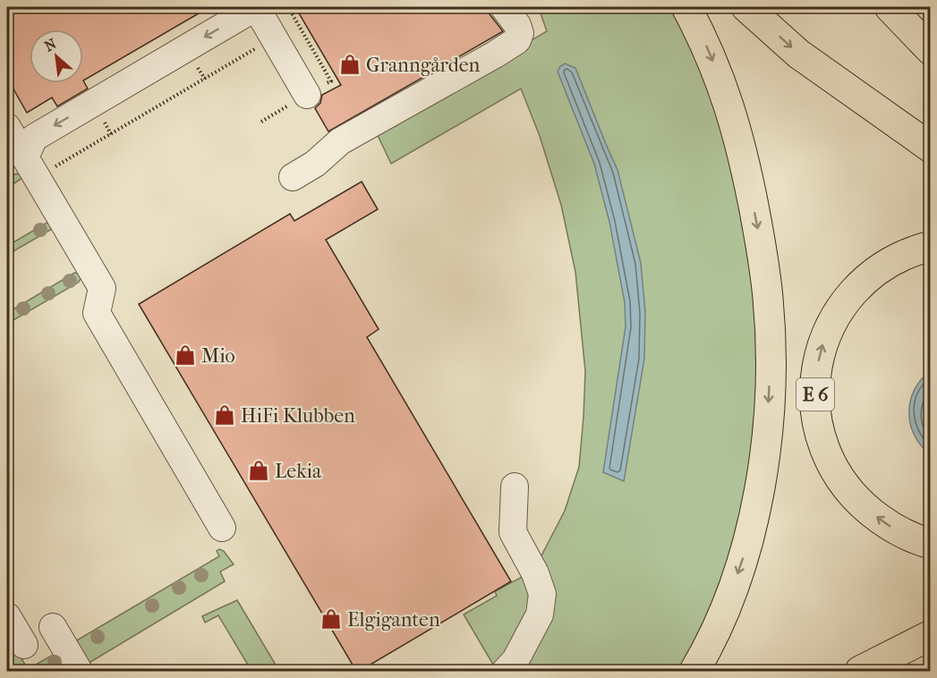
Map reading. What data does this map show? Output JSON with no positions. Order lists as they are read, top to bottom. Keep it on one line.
{"streets":{"highway":["E 6"]},"places":{"shop":["Granngården","Mio","HiFi Klubben","Lekia","Elgiganten"]},"north":"top left"}
